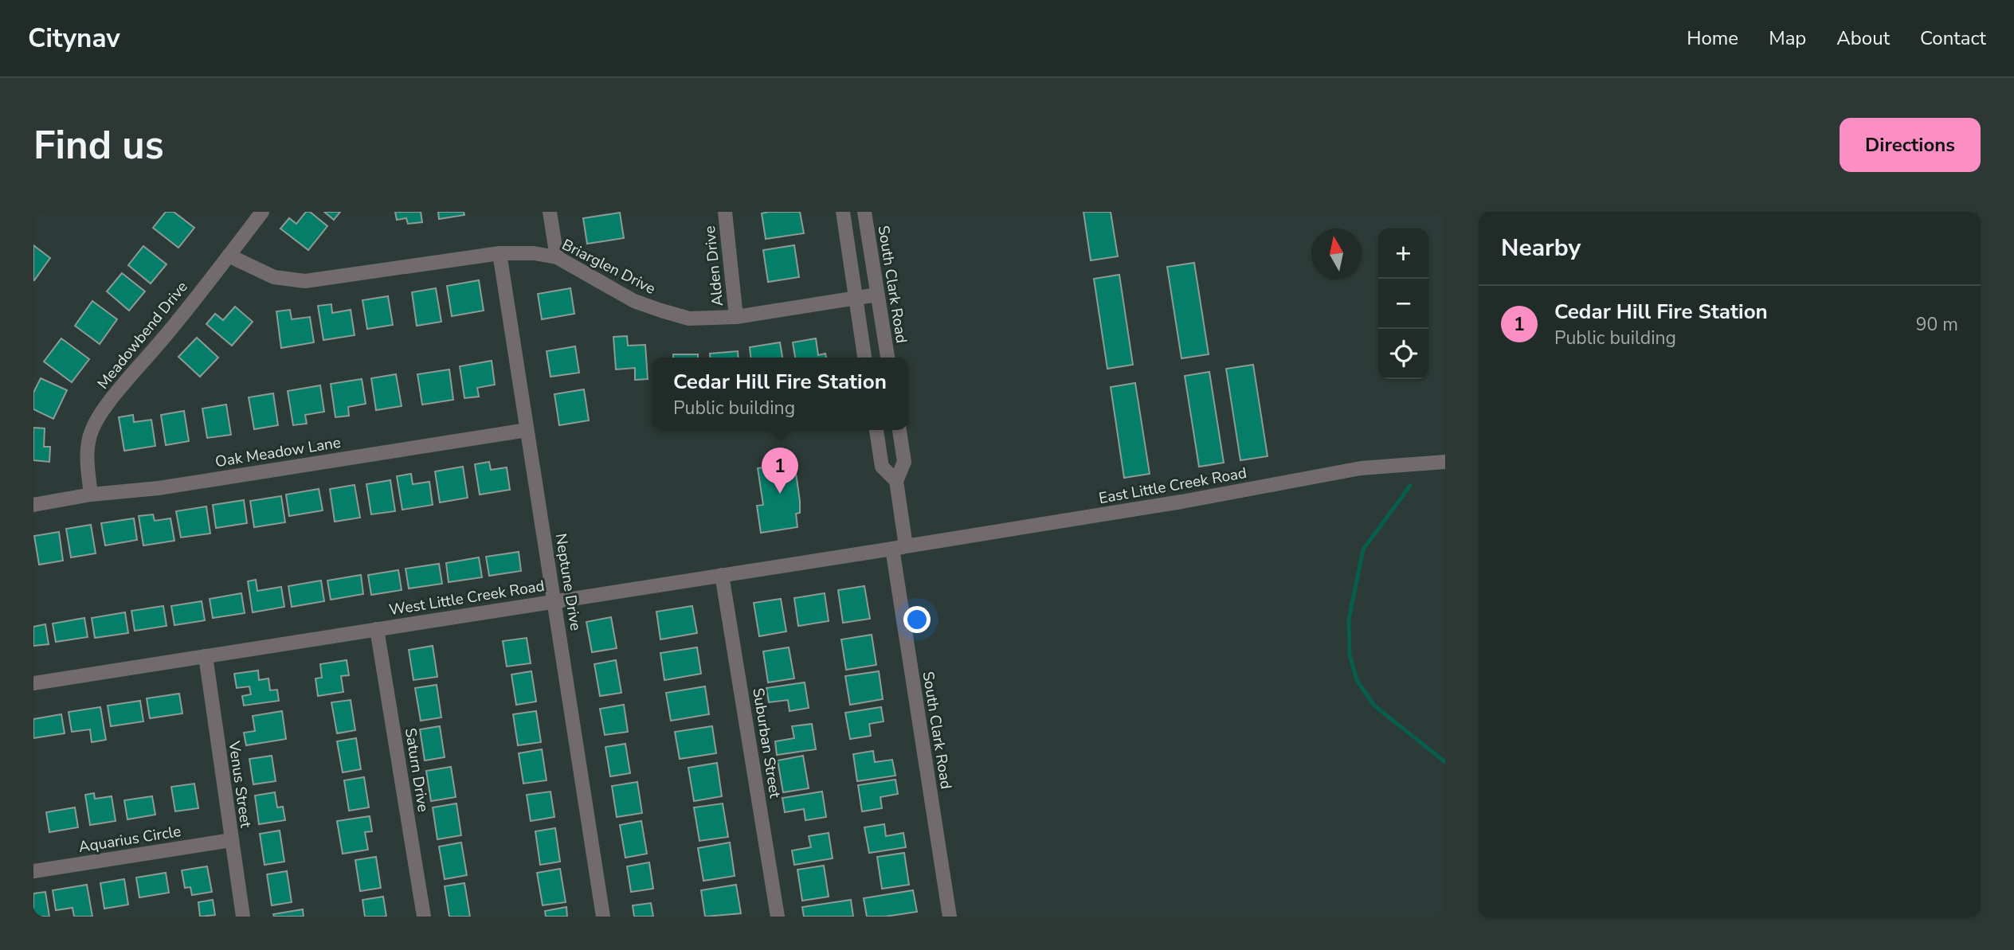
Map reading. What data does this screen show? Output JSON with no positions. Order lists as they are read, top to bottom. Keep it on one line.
{"streets":{"street":["Alden Drive","Briarglen Drive","South Clark Road","Meadowbend Drive","Oak Meadow Lane","East Little Creek Road","Neptune Drive","West Little Creek Road","Suburban Street","Saturn Drive","Venus Street","Aquarius Circle"]},"crossings":[["Alden Drive","Briarglen Drive"],["Briarglen Drive","South Clark Road"],["Briarglen Drive","Meadowbend Drive"],["Briarglen Drive","Neptune Drive"],["South Clark Road","East Little Creek Road"],["South Clark Road","West Little Creek Road"],["Meadowbend Drive","Oak Meadow Lane"],["Oak Meadow Lane","Neptune Drive"],["East Little Creek Road","West Little Creek Road"],["Neptune Drive","West Little Creek Road"],["West Little Creek Road","Suburban Street"],["West Little Creek Road","Saturn Drive"],["West Little Creek Road","Venus Street"],["Venus Street","Aquarius Circle"]],"north":"top","page":{"header":"Citynav","nav":["Home","Map","About","Contact"],"buttons":"Directions","title":"Find us","heading":"Nearby","map_buttons":["+","−"],"list":[{"mark":"1","name":"Cedar Hill Fire Station","note":"Public building","value":"90 m"}],"popup":["Cedar Hill Fire Station","Public building"],"pins":"1"}}
